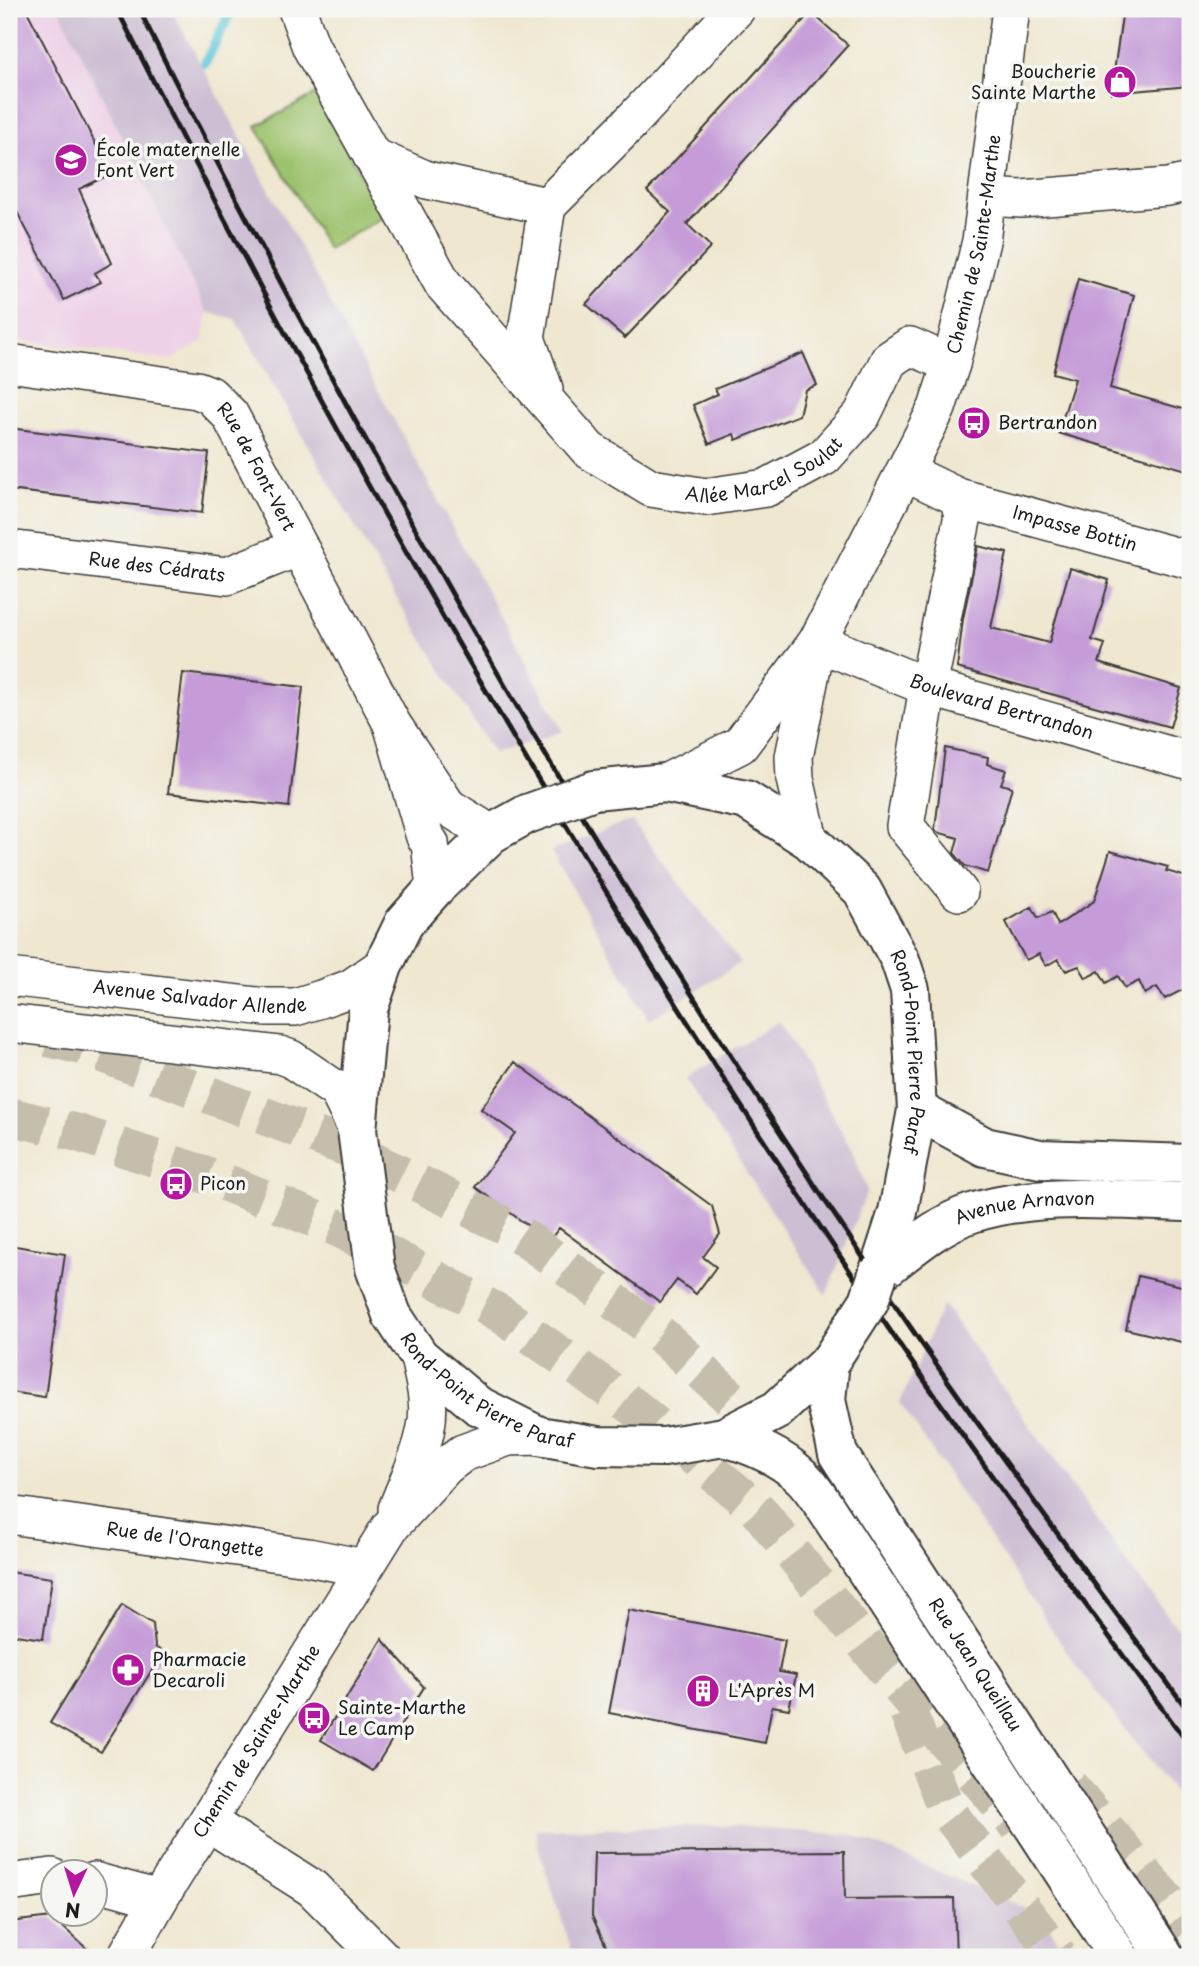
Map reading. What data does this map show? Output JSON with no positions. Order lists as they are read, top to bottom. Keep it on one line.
{"streets":{"main road":["Rond-Point Pierre Paraf","Avenue Arnavon","Rue Jean Queillau"],"street":["Chemin de Sainte-Marthe","Allée Marcel Soulat","Rue de Font-Vert","Impasse Bottin","Rue des Cédrats","Boulevard Bertrandon","Avenue Salvador Allende","Rue de l'Orangette"]},"crossings":[["Chemin de Sainte-Marthe","Allée Marcel Soulat"],["Chemin de Sainte-Marthe","Boulevard Bertrandon"],["Chemin de Sainte-Marthe","Rond-Point Pierre Paraf"],["Chemin de Sainte-Marthe","Rue de l'Orangette"],["Rue de Font-Vert","Rue des Cédrats"],["Rue de Font-Vert","Rond-Point Pierre Paraf"],["Avenue Salvador Allende","Rond-Point Pierre Paraf"],["Rond-Point Pierre Paraf","Avenue Arnavon"],["Rond-Point Pierre Paraf","Rue Jean Queillau"]],"places":{"shop":["Boucherie Sainte Marthe"],"school or university":["École maternelle Font Vert"],"bus stop":["Bertrandon","Picon","Sainte-Marthe Le Camp"],"pharmacy":["Pharmacie Decaroli"],"building":["L'Après M"]},"north":"bottom"}
